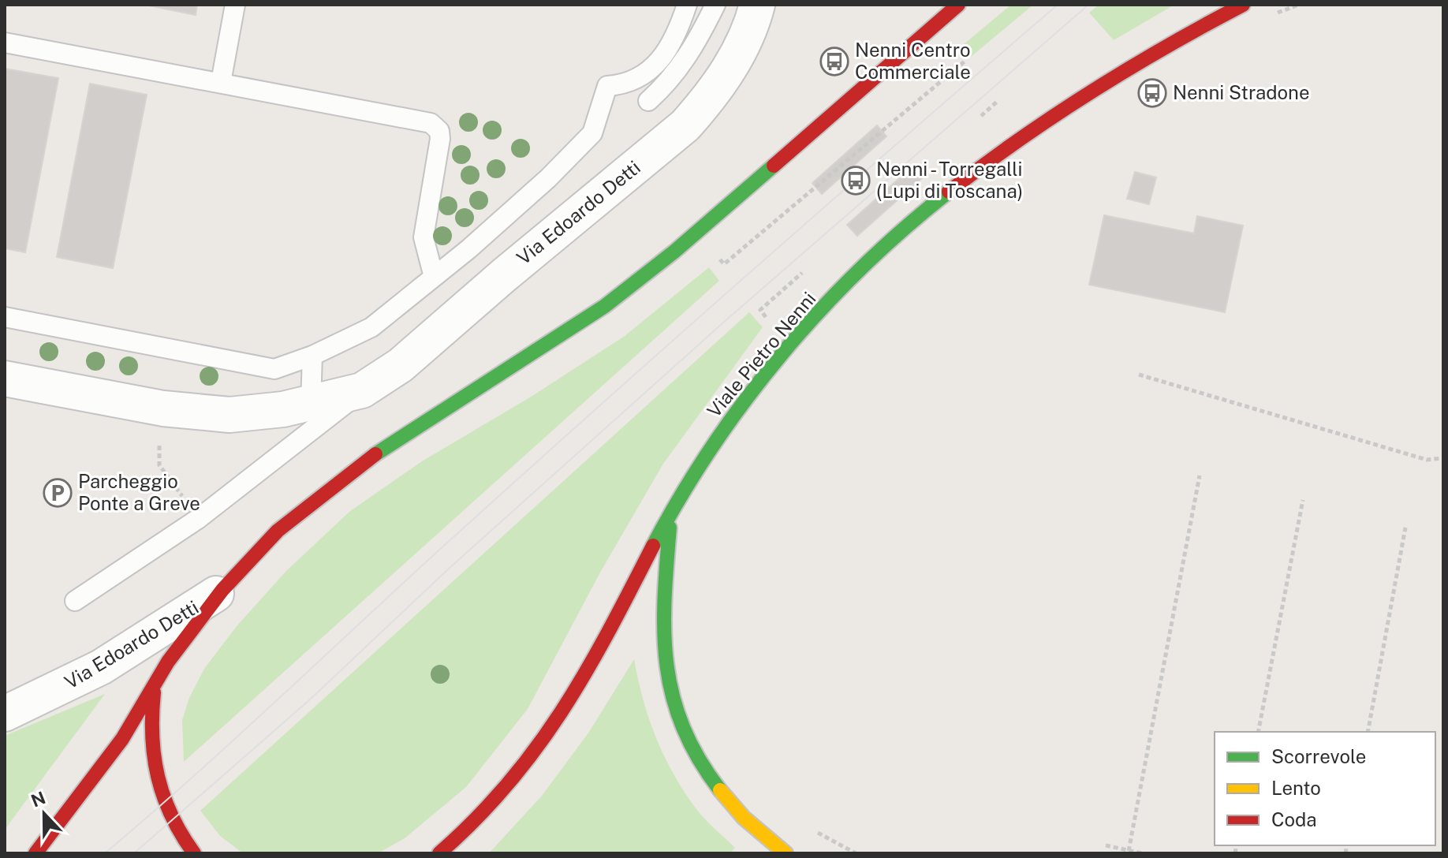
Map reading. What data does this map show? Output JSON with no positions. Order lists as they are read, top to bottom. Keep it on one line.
{"streets":{"main road":["Viale Pietro Nenni"],"street":["Via Edoardo Detti"]},"places":{"bus stop":["Nenni Centro Commerciale","Nenni Stradone","Nenni - Torregalli (Lupi di Toscana)"],"parking":["Parcheggio Ponte a Greve"]},"legend":["Scorrevole","Lento","Coda"],"north":"top"}
